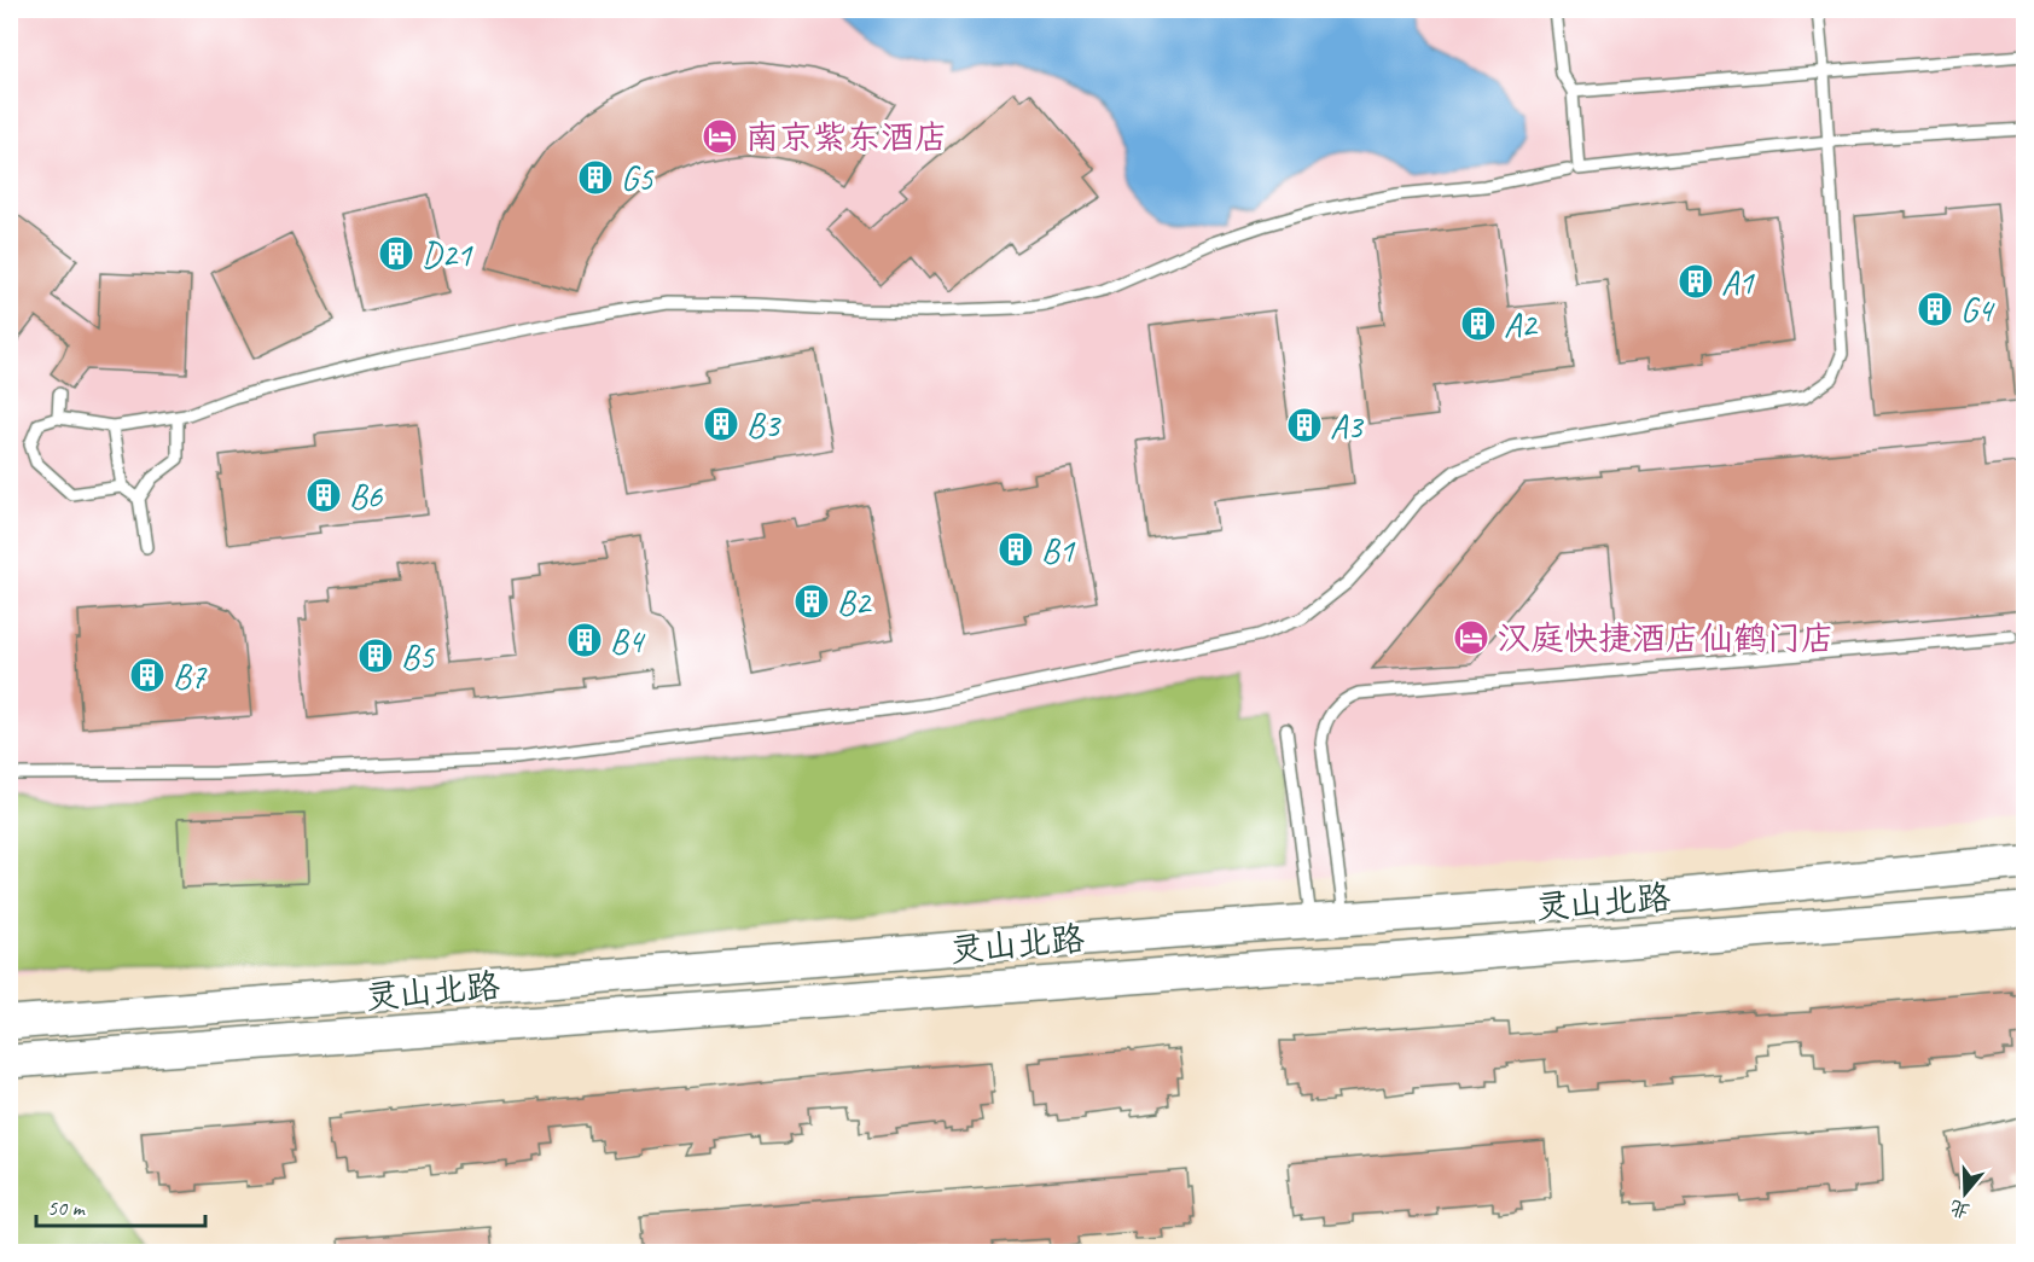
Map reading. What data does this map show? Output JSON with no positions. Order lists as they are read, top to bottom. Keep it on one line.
{"streets":{"street":["灵山北路"]},"places":{"hotel":["南京紫东酒店","汉庭快捷酒店仙鹤门店"],"building":["G5","D21","A1","G4","A2","B3","A3","B6","B1","B2","B4","B5","B7"]},"scale_bar":"50 m","north":"bottom"}
